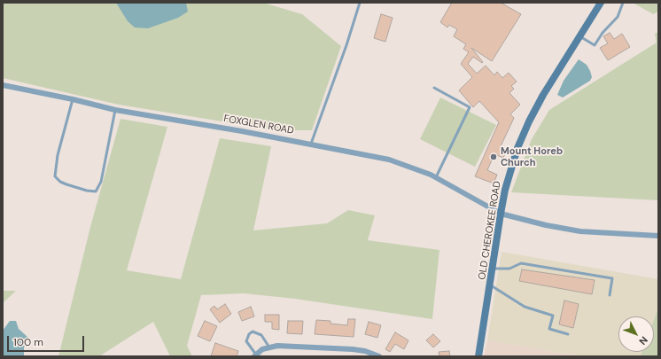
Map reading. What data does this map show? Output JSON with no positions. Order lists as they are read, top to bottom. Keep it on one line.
{"streets":{"street":["FOXGLEN ROAD","OLD CHEROKEE ROAD"]},"crossings":[["FOXGLEN ROAD","OLD CHEROKEE ROAD"]],"places":["Mount Horeb Church"],"scale_bar":"100 m","north":"bottom right"}
